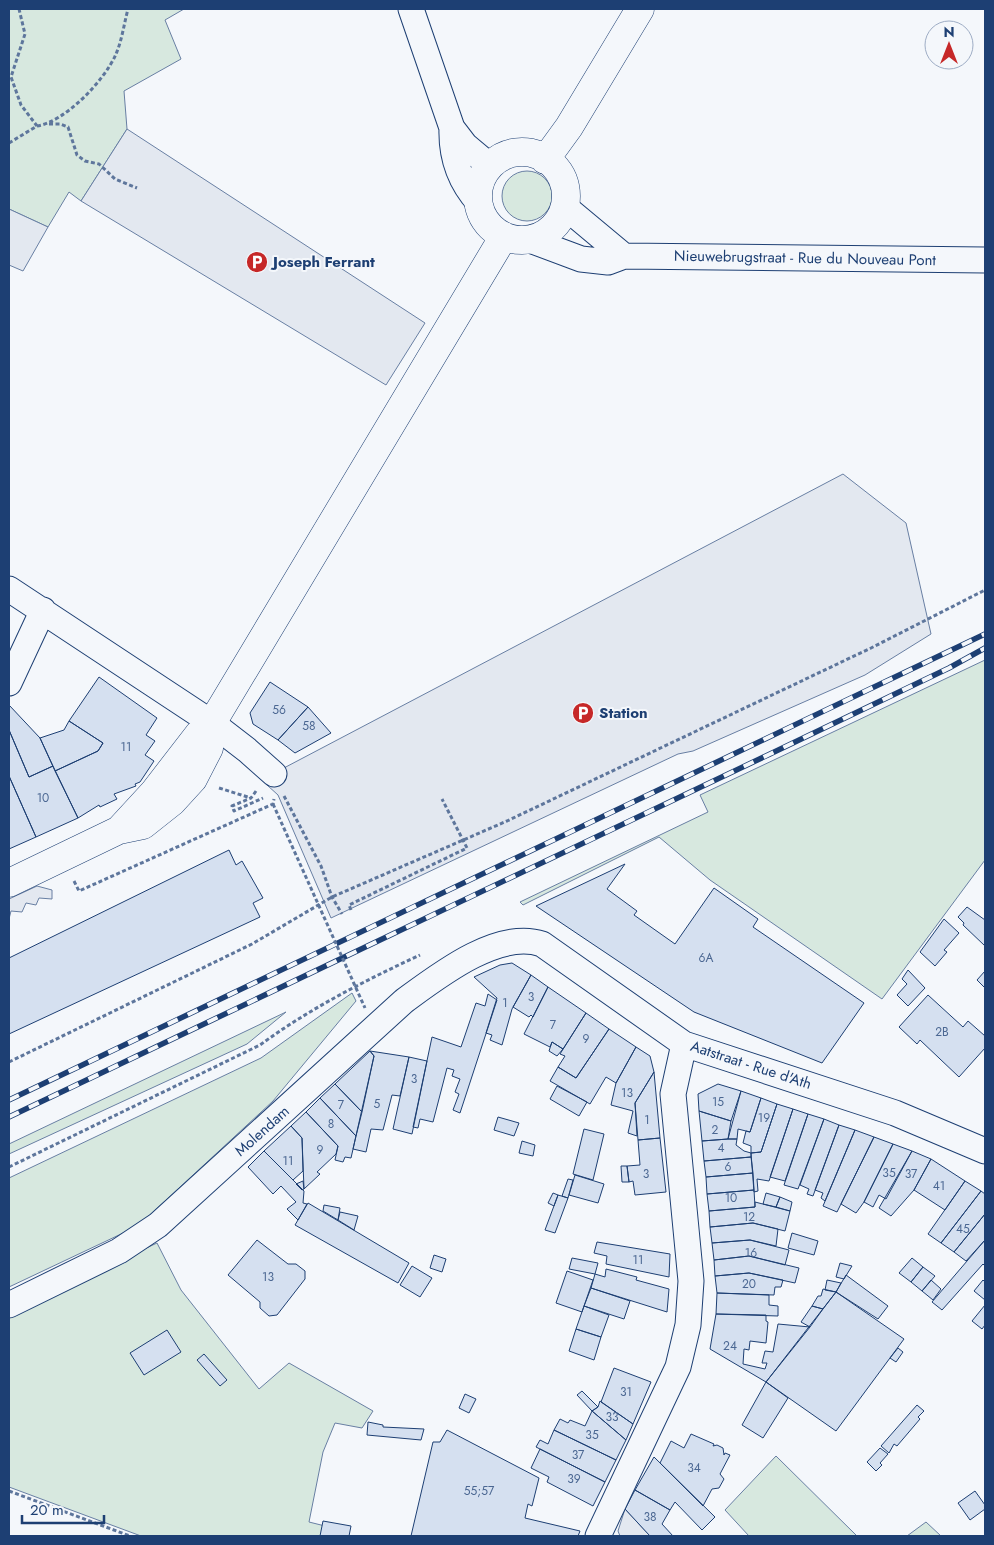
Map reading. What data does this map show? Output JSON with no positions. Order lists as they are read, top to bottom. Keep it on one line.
{"streets":{"street":["Nieuwebrugstraat - Rue du Nouveau Pont","Aatstraat - Rue d'Ath","Molendam"]},"crossings":[["Aatstraat - Rue d'Ath","Molendam"]],"places":{"parking":["Joseph Ferrant","Station"]},"house_numbers":["56","58","11","10","6A","3","1","7","2B","9","3","13","15","5","7","19","1","8","2","4","9","11","6","35","3","37","41","10","12","45","16","11","13","20","24","31","33","35","37","34","39","55;57","38"],"scale_bar":"20 m","north":"top"}
